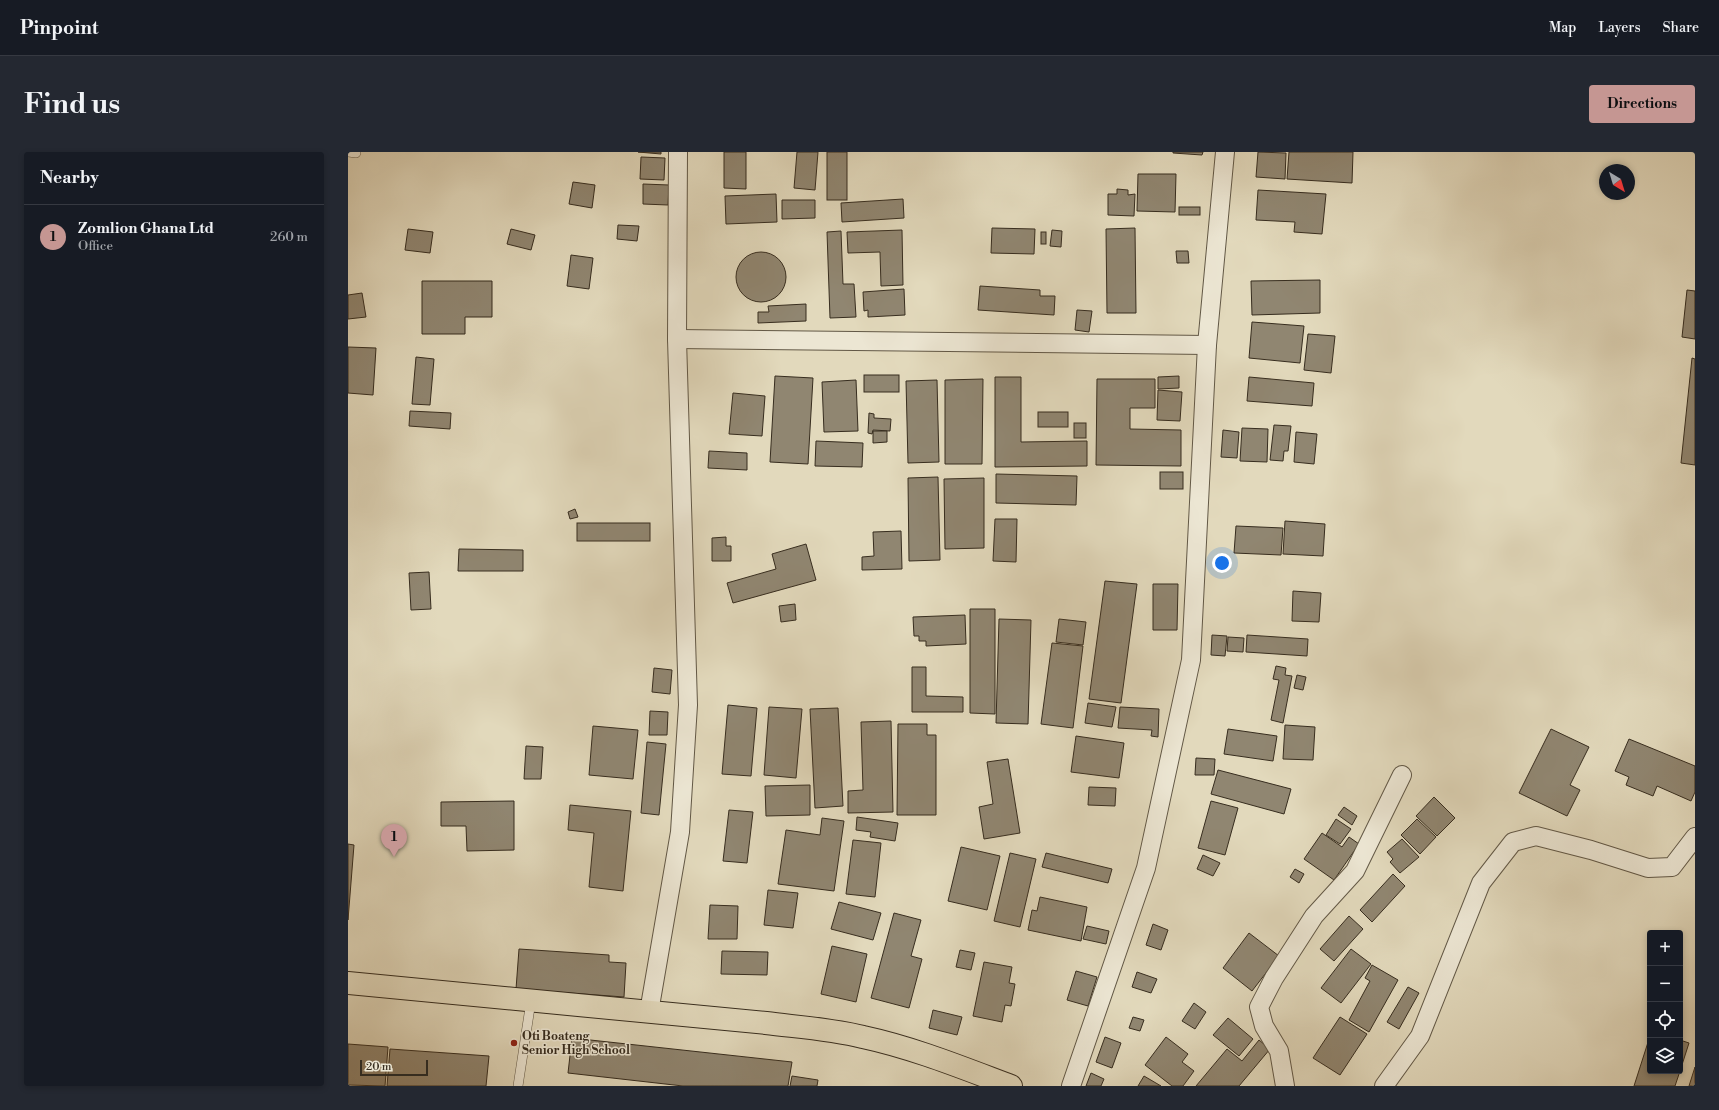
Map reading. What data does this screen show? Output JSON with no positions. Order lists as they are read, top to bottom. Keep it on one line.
{"places":["Oti Boateng Senior High School"],"scale_bar":"20 m","north":"bottom right","page":{"header":"Pinpoint","nav":["Map","Layers","Share"],"buttons":"Directions","title":"Find us","heading":"Nearby","list":[{"mark":"1","name":"Zomlion Ghana Ltd","note":"Office","value":"260 m"}],"pins":"1","map_buttons":["+","−"],"scale":"20 m"}}
